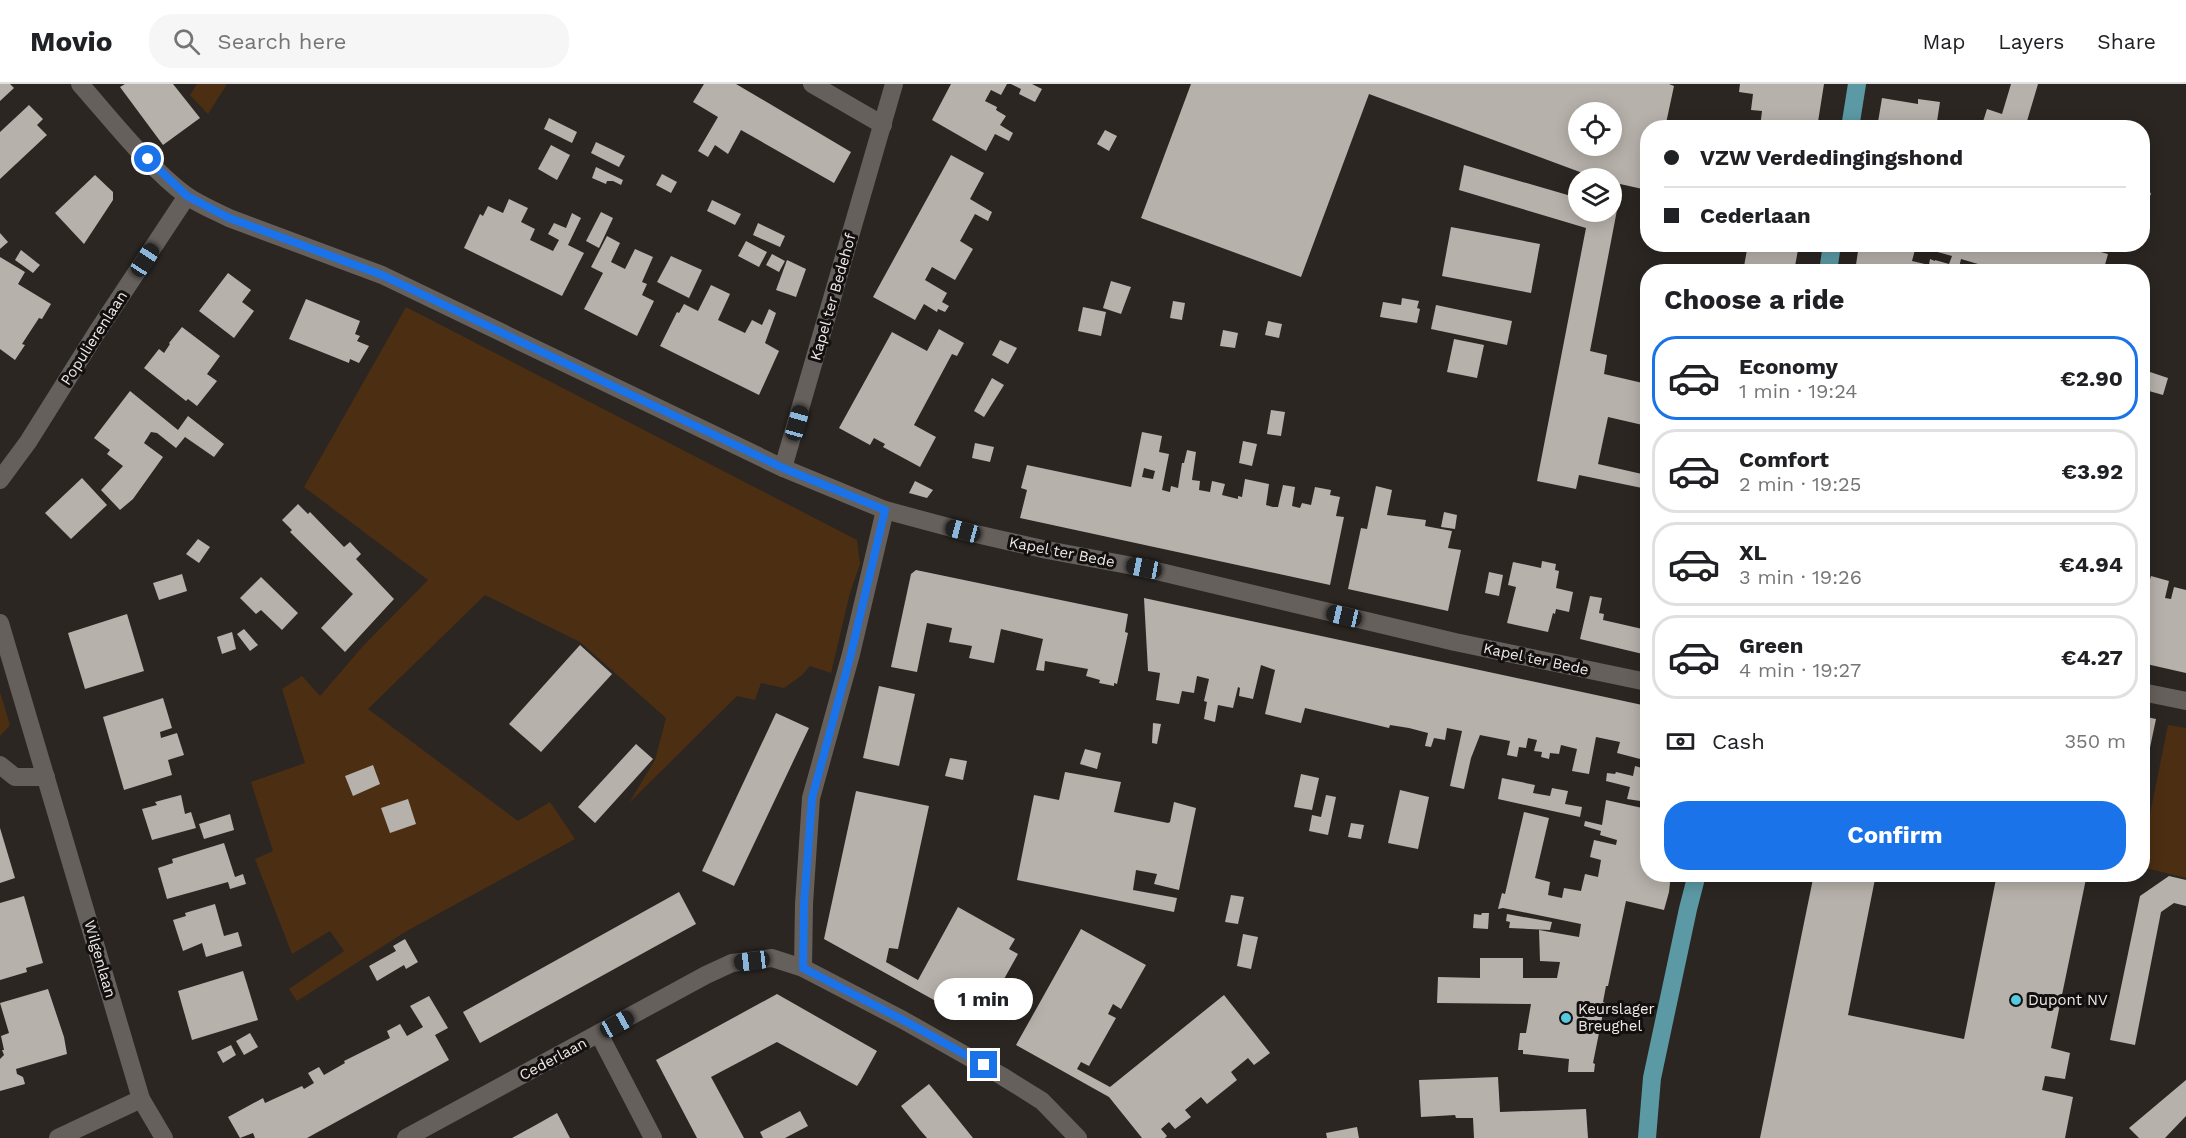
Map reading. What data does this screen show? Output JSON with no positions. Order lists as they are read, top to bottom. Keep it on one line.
{"streets":{"street":["Kapel ter Bedehof","Populierenlaan","Kapel ter Bede","Wilgenlaan","Cederlaan"]},"crossings":[["Kapel ter Bedehof","Kapel ter Bede"],["Populierenlaan","Kapel ter Bede"]],"places":["Dupont NV","Keurslager Breughel"],"page":{"header":"Movio","search":"Search here","nav":["Map","Layers","Share"],"banner":["VZW Verdedingingshond","Cederlaan"],"heading":"Choose a ride","list":[{"name":"Economy","note":"1 min · 19:24","value":"€2.90"},{"name":"Comfort","note":"2 min · 19:25","value":"€3.92"},{"name":"XL","note":"3 min · 19:26","value":"€4.94"},{"name":"Green","note":"4 min · 19:27","value":"€4.27"}],"pay":["Cash","350 m"],"buttons":"Confirm","bubble":"1 min"}}
